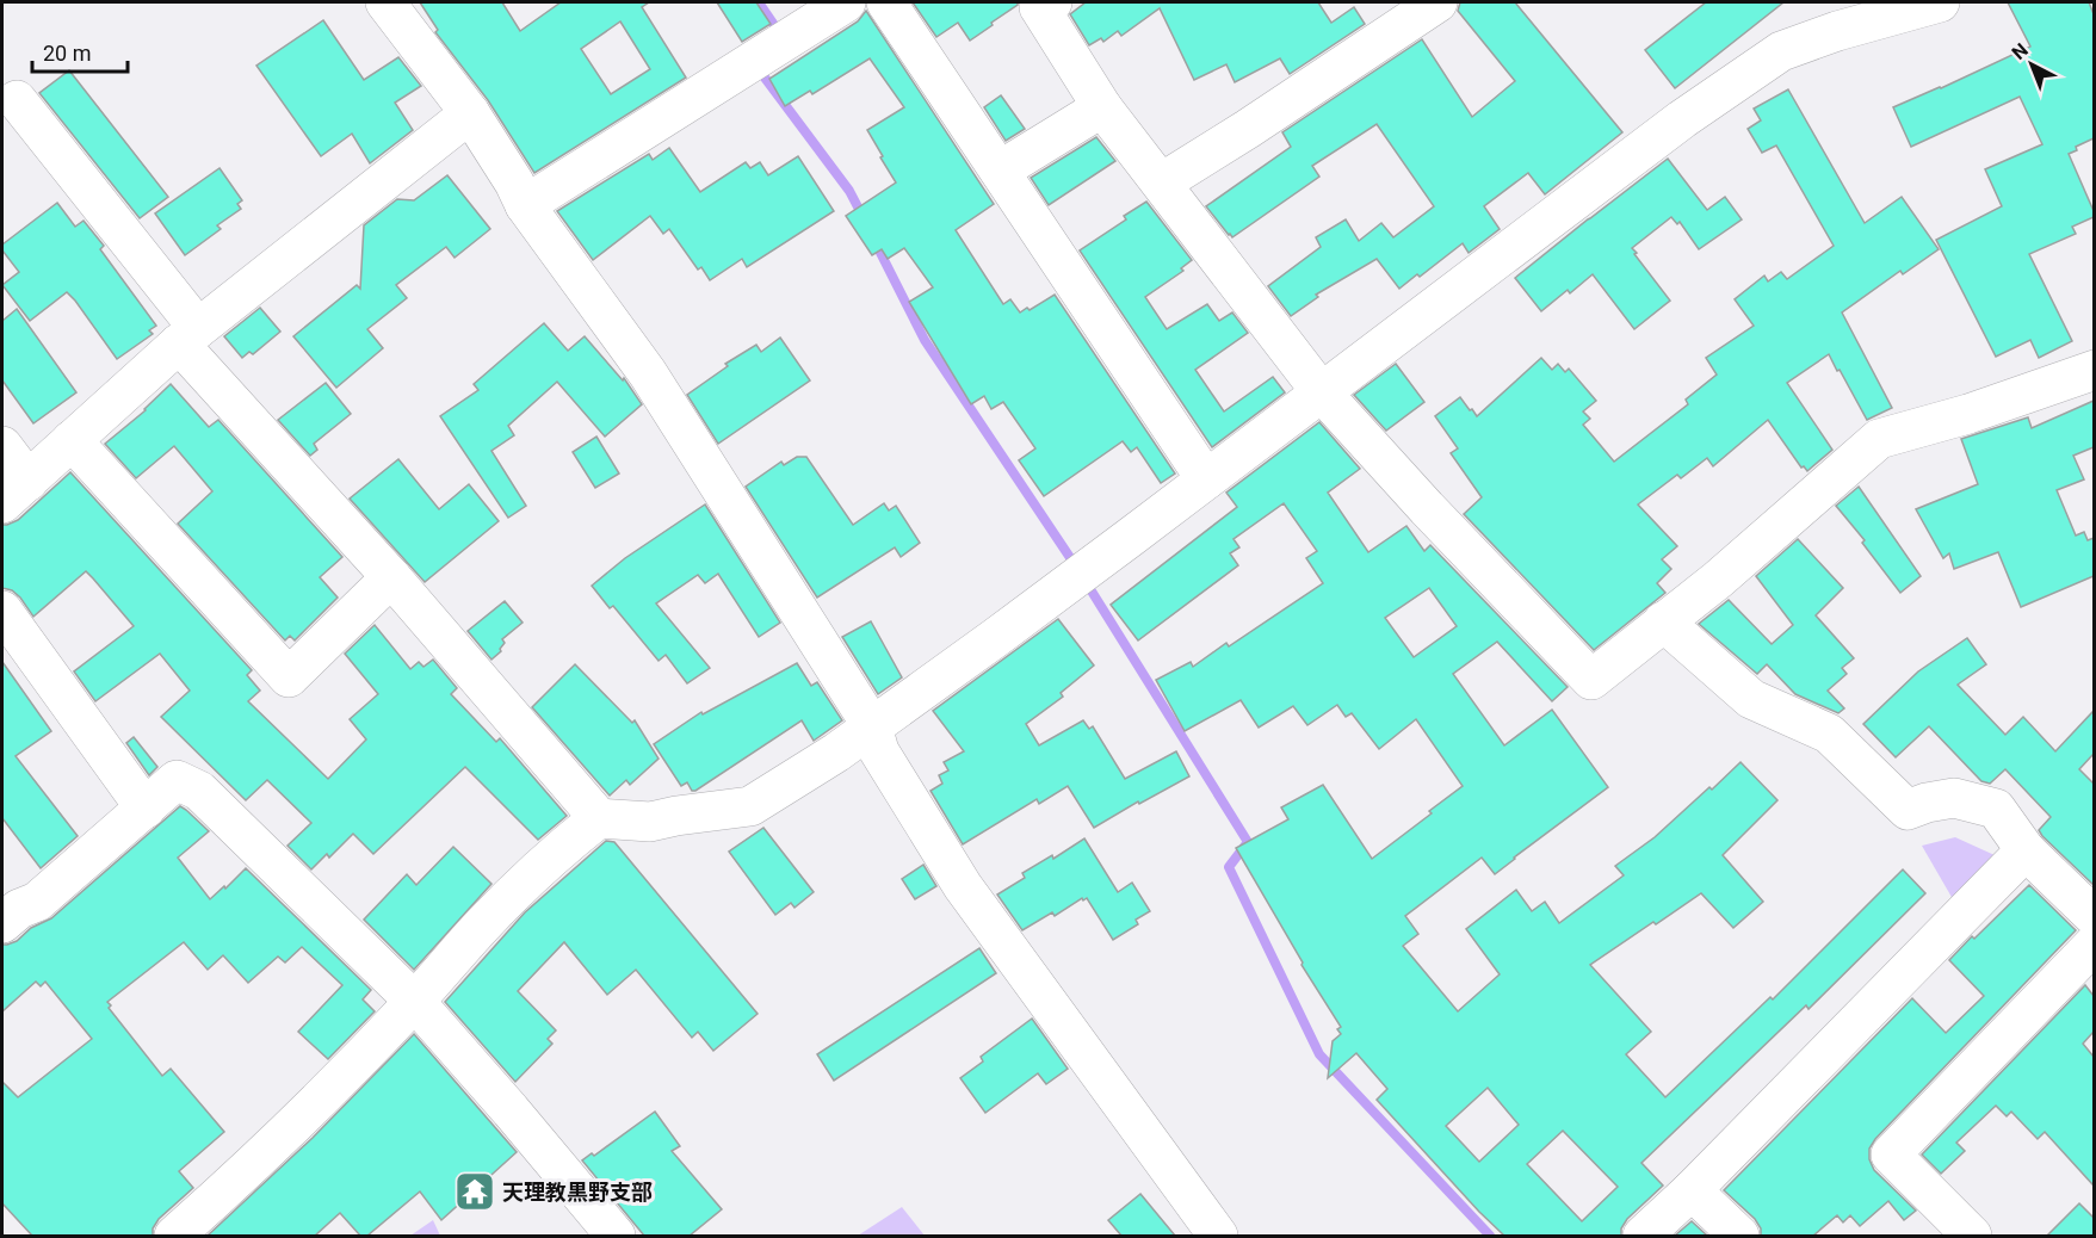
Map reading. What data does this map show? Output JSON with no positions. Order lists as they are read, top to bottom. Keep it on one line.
{"places":{"temple":["天理教黒野支部"]},"scale_bar":"20 m","north":"top left"}
